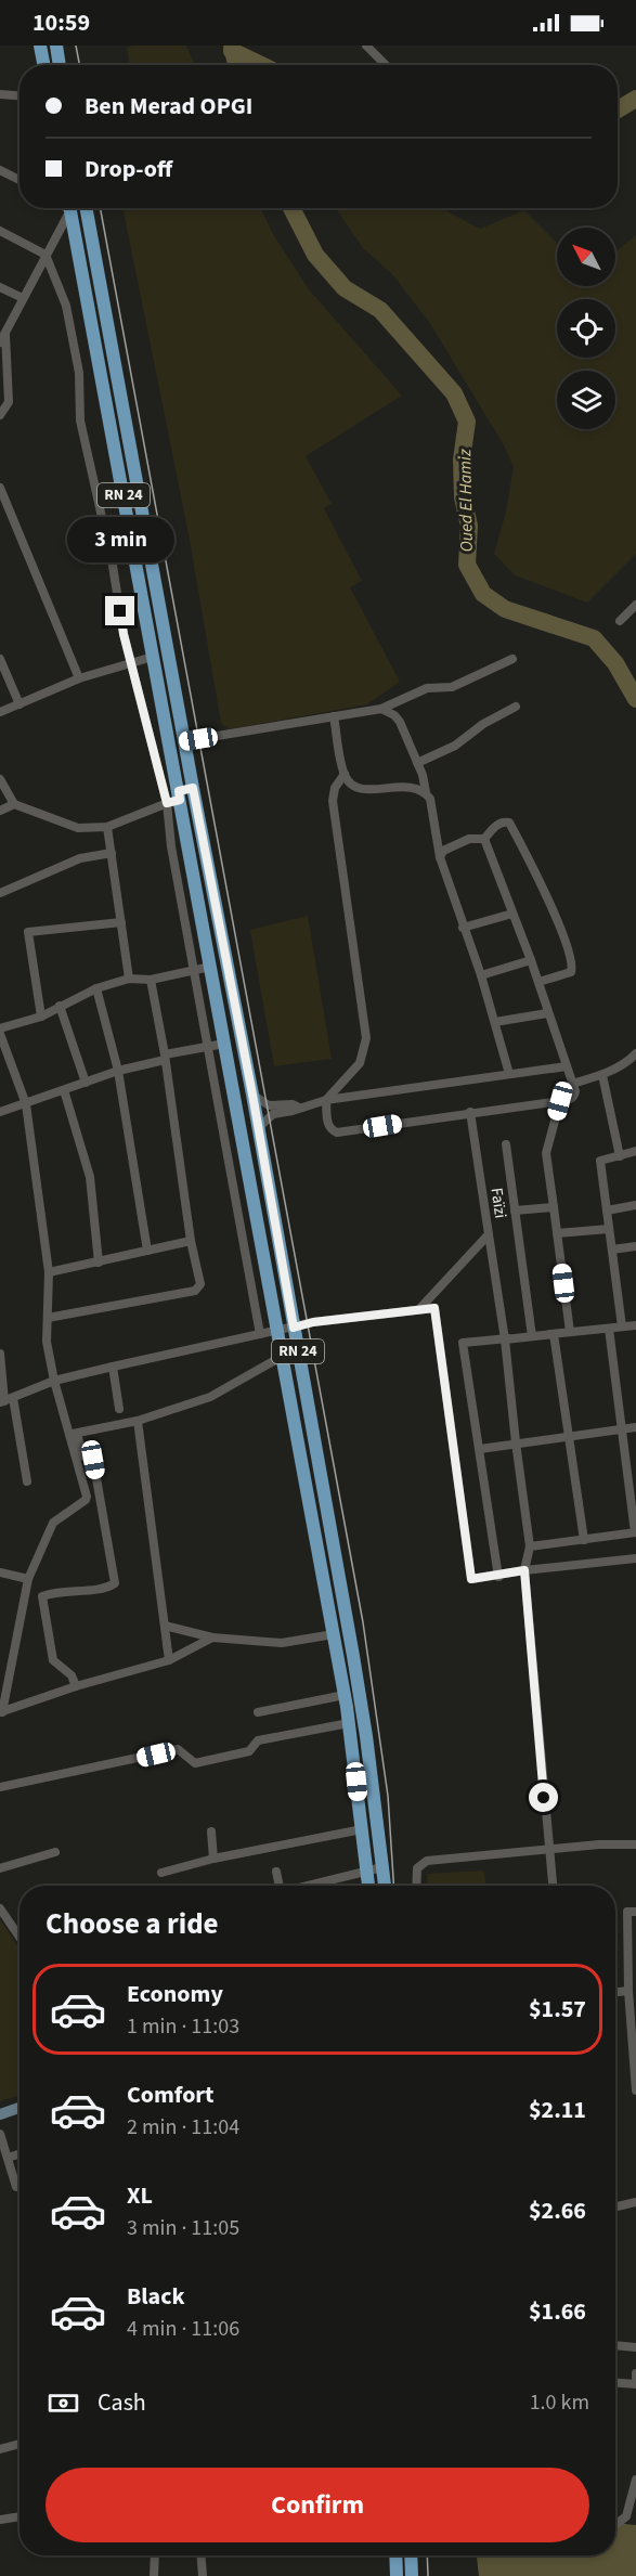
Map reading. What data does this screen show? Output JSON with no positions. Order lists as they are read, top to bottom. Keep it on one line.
{"streets":{"main road":["RN 24"],"street":["Faïzi"]},"water":["Oued El Hamiz"],"north":"top left","page":{"status":"10:59","banner":["Ben Merad OPGI","Drop-off"],"bubble":"3 min","heading":"Choose a ride","list":[{"name":"Economy","note":"1 min · 11:03","value":"$1.57"},{"name":"Comfort","note":"2 min · 11:04","value":"$2.11"},{"name":"XL","note":"3 min · 11:05","value":"$2.66"},{"name":"Black","note":"4 min · 11:06","value":"$1.66"}],"pay":["Cash","1.0 km"],"buttons":"Confirm"}}
